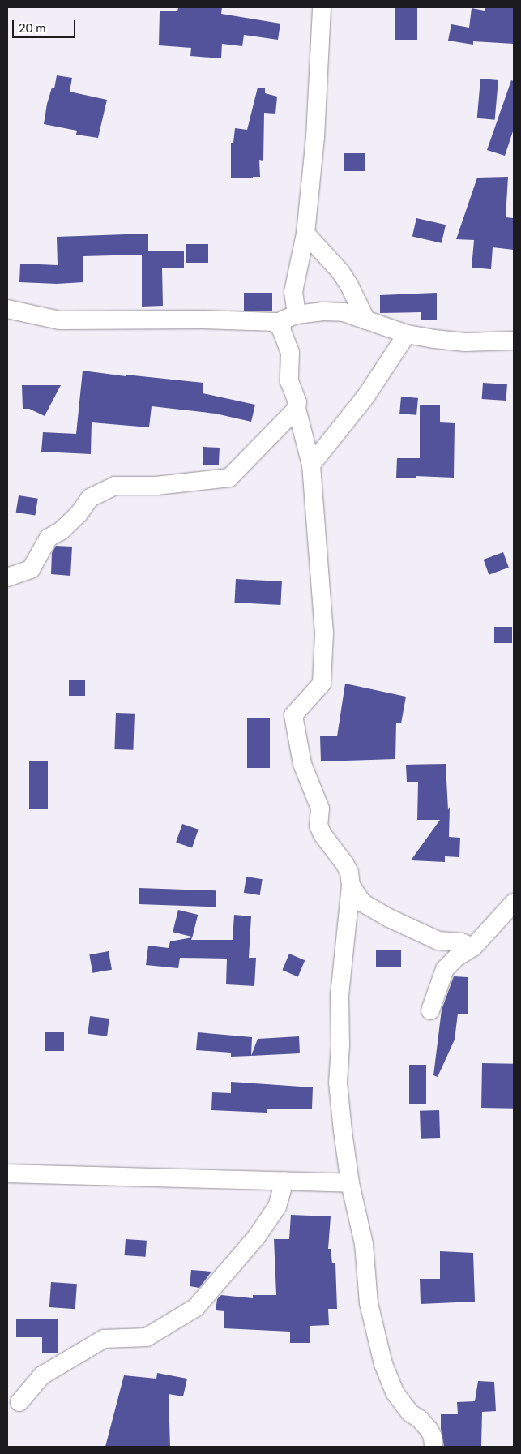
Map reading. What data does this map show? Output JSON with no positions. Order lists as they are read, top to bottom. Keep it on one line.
{"scale_bar":"20 m"}
